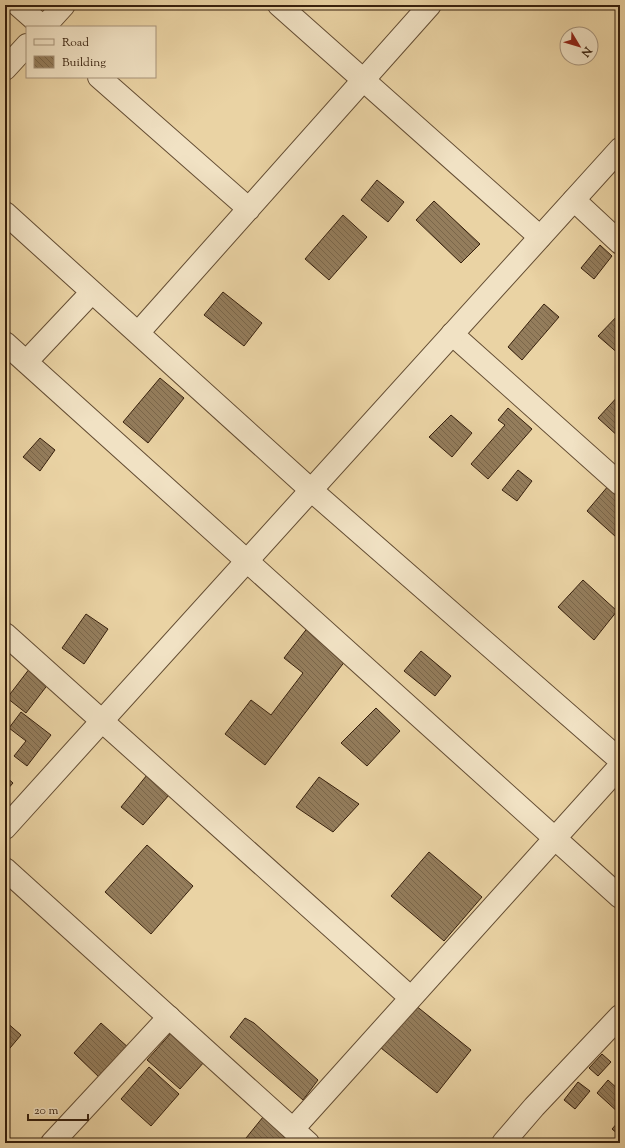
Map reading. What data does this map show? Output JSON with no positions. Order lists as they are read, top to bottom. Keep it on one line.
{"legend":["Road","Building"],"scale_bar":"20 m","north":"bottom right"}
